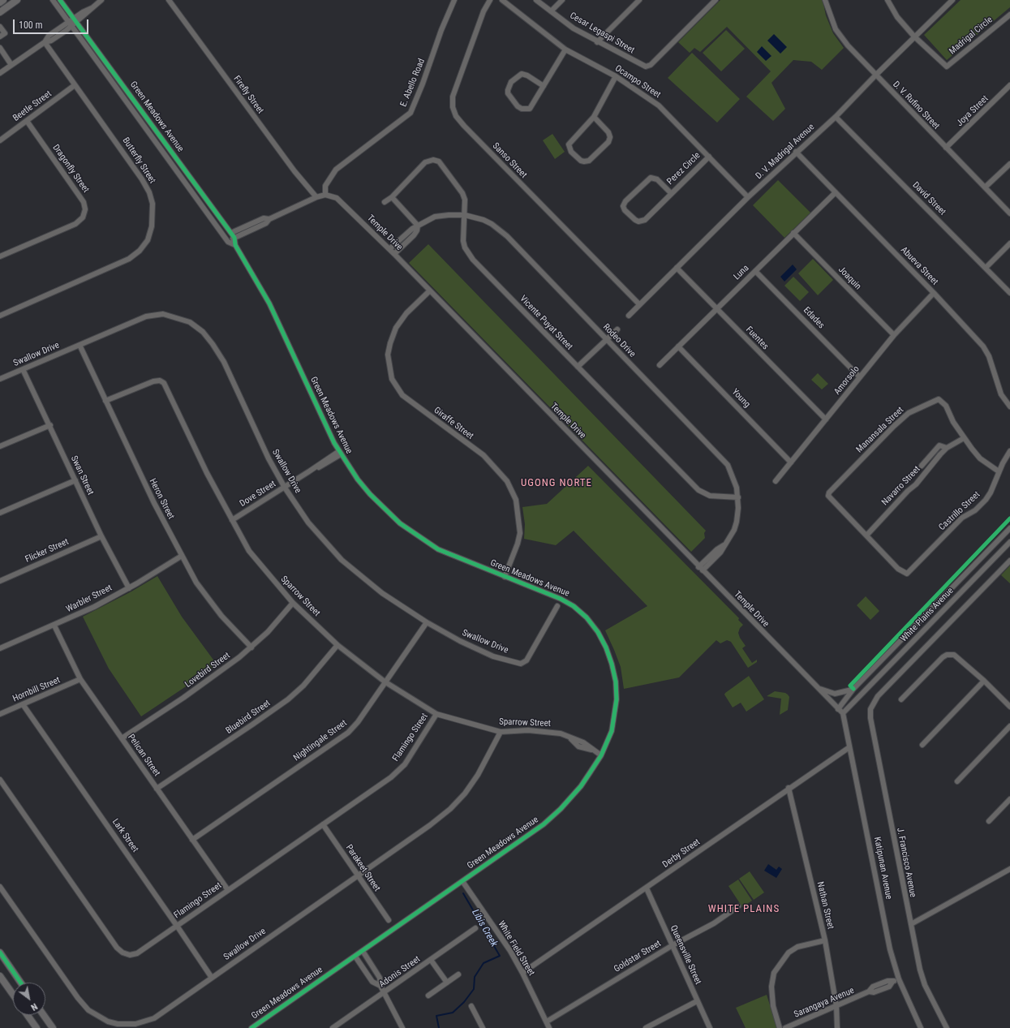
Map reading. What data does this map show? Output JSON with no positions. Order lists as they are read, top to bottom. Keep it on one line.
{"streets":{"street":["Cesar Legaspi Street","Madrigal Circle","Ocampo Street","E. Abello Road","Firefly Street","D. V. Rufino Street","Beetle Street","Joya Street","Green Meadows Avenue","D. V. Madrigal Avenue","Butterfly Street","Sanso Street","Dragonfly Street","Perez Circle","David Street","Temple Drive","Abueva Street","Luna","Joaquin","Edades","Vicente Puyat Street","Fuentes","Rodeo Drive","Swallow Drive","Amorsolo","Young","Giraffe Street","Manansala Street","Swan Street","Navarro Street","Dove Street","Heron Street","Castrillo Street","Flicker Street","Sparrow Street","Warbler Street","White Plains Avenue","Lovebird Street","Hornbill Street","Bluebird Street","Flamingo Street","Nightingale Street","Pelican Street","Lark Street","Derby Street","J. Francisco Avenue","Parakeet Street","Katipunan Avenue","Nathan Street","White Field Street","Queensville Street","Goldstar Street","Adonis Street","Sarangaya Avenue"]},"crossings":[["Madrigal Circle","D. V. Madrigal Avenue"],["Ocampo Street","D. V. Madrigal Avenue"],["Ocampo Street","Perez Circle"],["E. Abello Road","Temple Drive"],["D. V. Rufino Street","Joya Street"],["D. V. Rufino Street","D. V. Madrigal Avenue"],["Beetle Street","Butterfly Street"],["Beetle Street","Dragonfly Street"],["Green Meadows Avenue","Giraffe Street"],["Green Meadows Avenue","Dove Street"],["Green Meadows Avenue","Sparrow Street"],["Green Meadows Avenue","White Field Street"],["D. V. Madrigal Avenue","Sanso Street"],["D. V. Madrigal Avenue","David Street"],["D. V. Madrigal Avenue","Abueva Street"],["D. V. Madrigal Avenue","Fuentes"],["Temple Drive","Rodeo Drive"],["Temple Drive","Giraffe Street"],["Temple Drive","White Plains Avenue"],["Abueva Street","Luna"],["Abueva Street","Amorsolo"],["Luna","Joaquin"],["Luna","Edades"],["Luna","Fuentes"],["Luna","Young"],["Joaquin","Amorsolo"],["Edades","Amorsolo"],["Vicente Puyat Street","Rodeo Drive"],["Fuentes","Amorsolo"],["Swallow Drive","Swan Street"],["Swallow Drive","Dove Street"],["Swallow Drive","Heron Street"],["Swallow Drive","Sparrow Street"],["Swallow Drive","Nightingale Street"],["Swallow Drive","Lark Street"],["Swallow Drive","Parakeet Street"],["Amorsolo","Young"],["Manansala Street","Navarro Street"],["Manansala Street","Castrillo Street"],["Swan Street","Flicker Street"],["Swan Street","Warbler Street"],["Navarro Street","Castrillo Street"],["Dove Street","Sparrow Street"],["Heron Street","Sparrow Street"],["Heron Street","Warbler Street"],["Heron Street","Lovebird Street"],["Sparrow Street","Lovebird Street"],["Sparrow Street","Bluebird Street"],["Sparrow Street","Flamingo Street"],["Sparrow Street","Nightingale Street"],["Warbler Street","Pelican Street"],["White Plains Avenue","Katipunan Avenue"],["Lovebird Street","Pelican Street"],["Hornbill Street","Pelican Street"],["Hornbill Street","Lark Street"],["Bluebird Street","Pelican Street"],["Flamingo Street","Pelican Street"],["Flamingo Street","Lark Street"],["Flamingo Street","Parakeet Street"],["Nightingale Street","Pelican Street"],["Derby Street","Katipunan Avenue"],["Derby Street","Nathan Street"],["Derby Street","White Field Street"],["Derby Street","Queensville Street"],["Katipunan Avenue","Sarangaya Avenue"],["Nathan Street","Sarangaya Avenue"],["White Field Street","Goldstar Street"],["Queensville Street","Goldstar Street"]],"districts":["UGONG NORTE","WHITE PLAINS"],"water":["Libis Creek"],"scale_bar":"100 m","north":"bottom right"}
